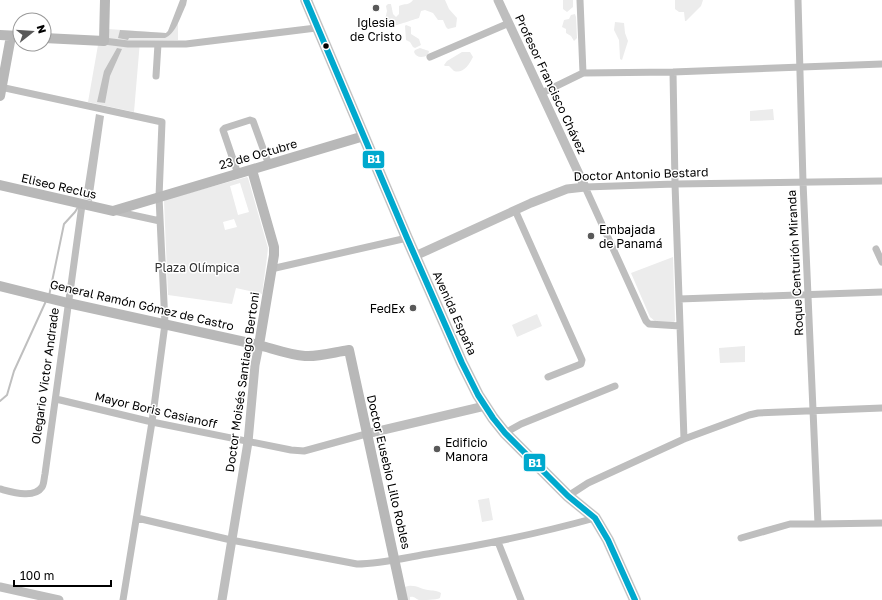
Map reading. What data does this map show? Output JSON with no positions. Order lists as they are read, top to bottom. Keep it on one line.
{"streets":{"main road":["23 de Octubre","Eliseo Reclus","General Ramón Gómez de Castro","Avenida España","Doctor Moisés Santiago Bertoni","Doctor Eusebio Lillo Robles"],"street":["Profesor Francisco Chávez","Doctor Antonio Bestard","Roque Centurión Miranda","Olegario Victor Andrade","Mayor Boris Casianoff"]},"crossings":[["Profesor Francisco Chávez","Doctor Antonio Bestard"],["23 de Octubre","Eliseo Reclus"],["23 de Octubre","Avenida España"],["23 de Octubre","Doctor Moisés Santiago Bertoni"],["Doctor Antonio Bestard","Roque Centurión Miranda"],["Doctor Antonio Bestard","Avenida España"],["Eliseo Reclus","Olegario Victor Andrade"],["General Ramón Gómez de Castro","Olegario Victor Andrade"],["General Ramón Gómez de Castro","Doctor Moisés Santiago Bertoni"],["General Ramón Gómez de Castro","Doctor Eusebio Lillo Robles"],["Avenida España","Mayor Boris Casianoff"],["Olegario Victor Andrade","Mayor Boris Casianoff"],["Doctor Moisés Santiago Bertoni","Mayor Boris Casianoff"],["Mayor Boris Casianoff","Doctor Eusebio Lillo Robles"]],"parks":["Plaza Olímpica"],"places":["Iglesia de Cristo","Embajada de Panamá","FedEx","Edificio Manora"],"lines":["transit line B1"],"scale_bar":"100 m","north":"right"}
